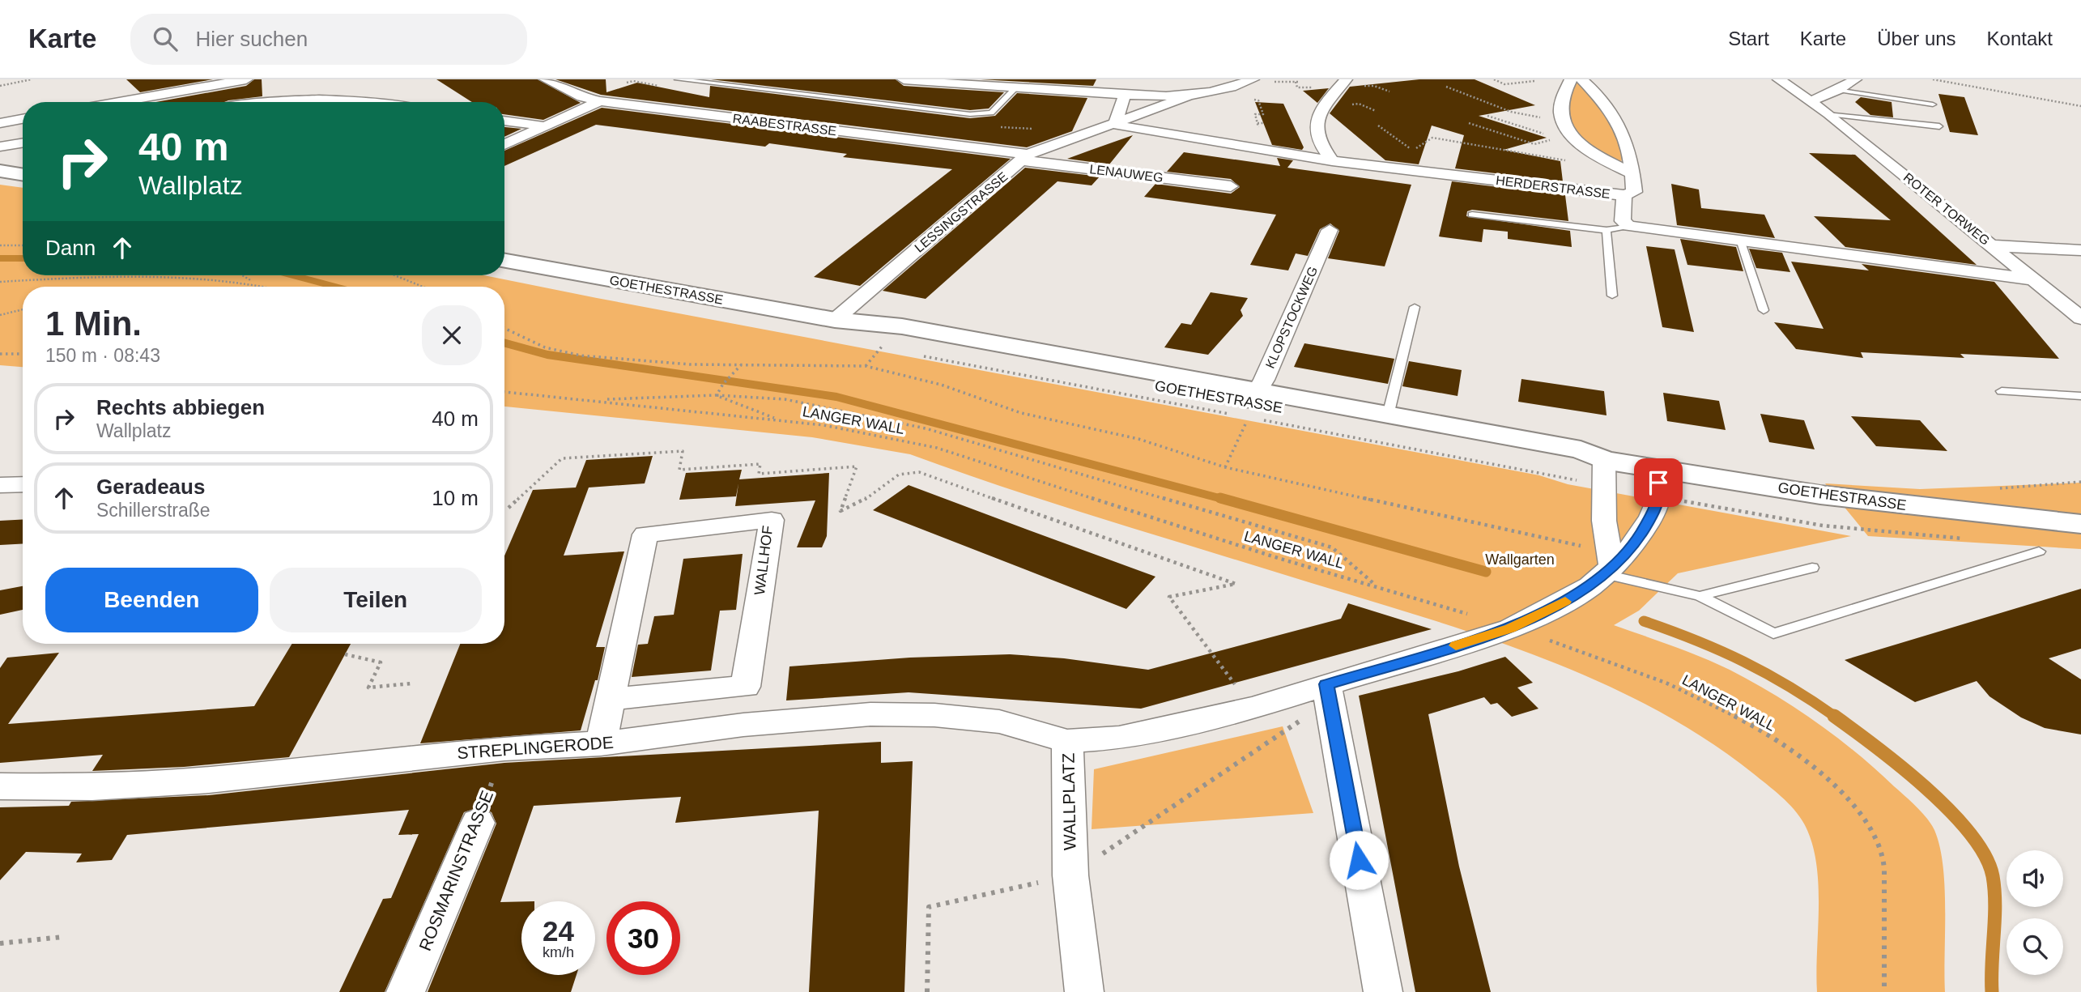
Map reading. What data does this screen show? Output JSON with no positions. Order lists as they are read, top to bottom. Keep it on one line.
{"streets":{"main road":["GOETHESTRASSE"],"street":["RAABESTRASSE","LENAUWEG","HERDERSTRASSE","ROTER TORWEG","LESSINGSTRASSE","KLOPSTOCKWEG","WALLHOF","STREPLINGERODE","WALLPLATZ","ROSMARINSTRASSE"],"path":["LANGER WALL"]},"crossings":[["RAABESTRASSE","LENAUWEG"],["RAABESTRASSE","LESSINGSTRASSE"],["LENAUWEG","LESSINGSTRASSE"],["HERDERSTRASSE","LESSINGSTRASSE"],["LESSINGSTRASSE","GOETHESTRASSE"],["GOETHESTRASSE","KLOPSTOCKWEG"],["GOETHESTRASSE","WALLPLATZ"],["LANGER WALL","WALLPLATZ"],["WALLHOF","STREPLINGERODE"],["STREPLINGERODE","WALLPLATZ"],["STREPLINGERODE","ROSMARINSTRASSE"]],"parks":["Wallgarten"],"page":{"header":"Karte","search":"Hier suchen","nav":["Start","Karte","Über uns","Kontakt"],"turn":["40 m","Wallplatz"],"then":"Dann","heading":["1 Min.","150 m · 08:43"],"list":[{"name":"Rechts abbiegen","note":"Wallplatz","value":"40 m"},{"name":"Geradeaus","note":"Schillerstraße","value":"10 m"}],"buttons":["Beenden","Teilen"],"speed":"24 km/h","limit":"30"}}
